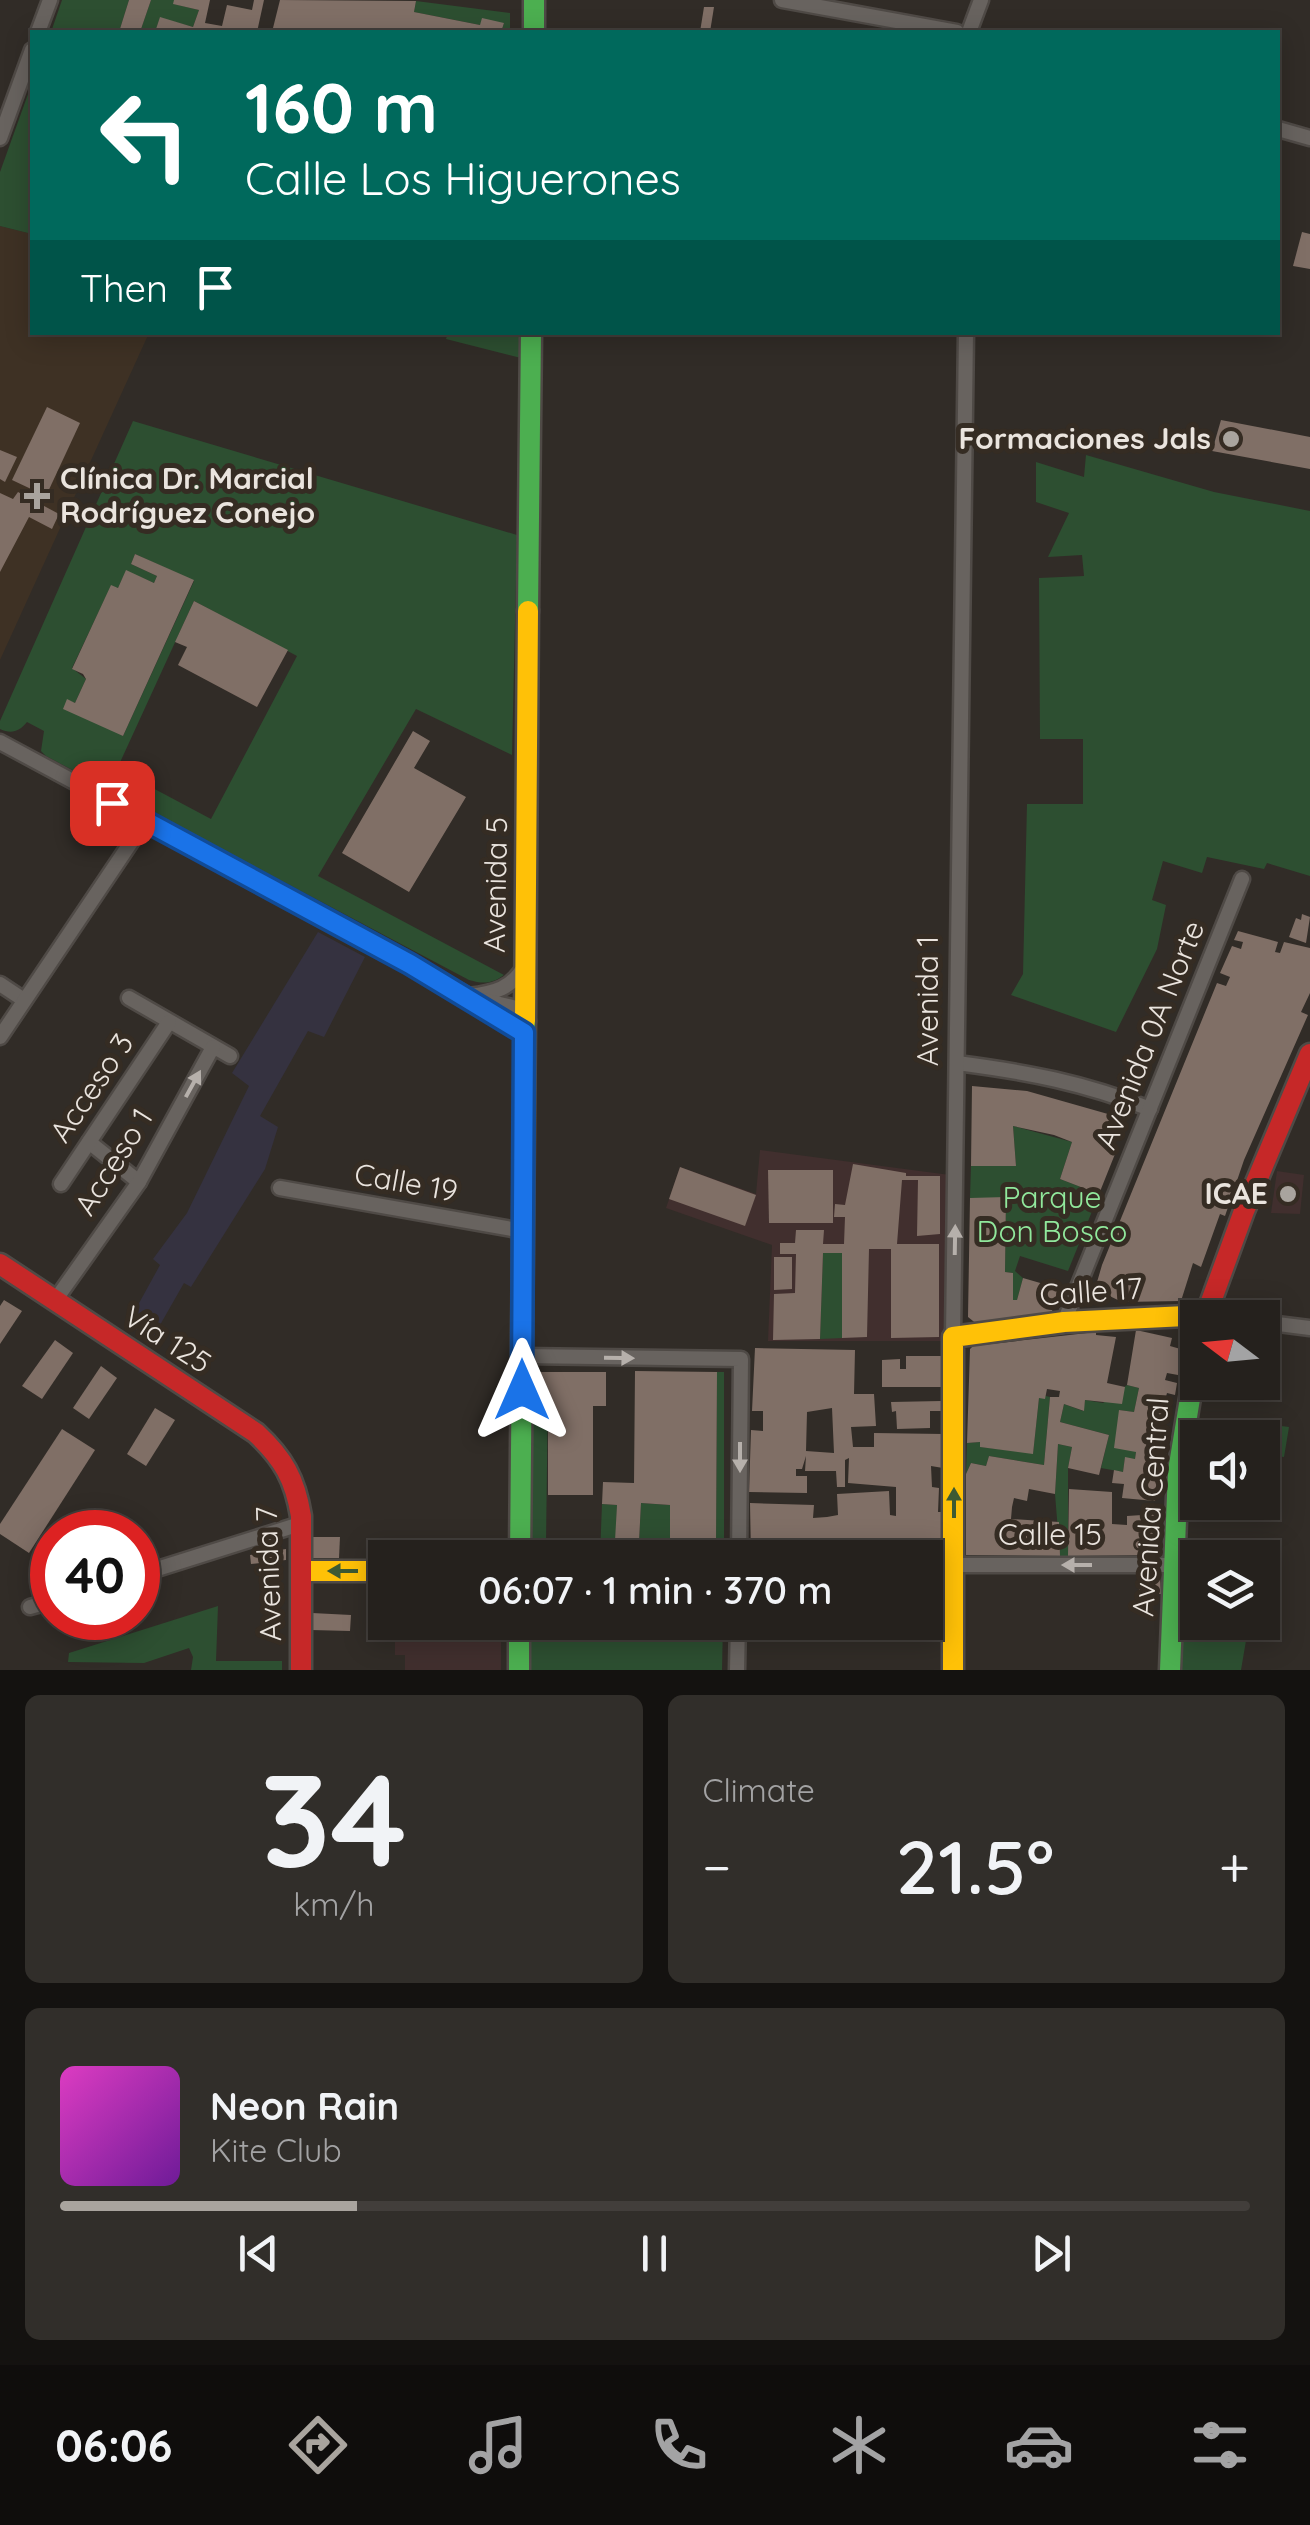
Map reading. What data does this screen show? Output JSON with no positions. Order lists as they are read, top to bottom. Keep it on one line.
{"streets":{"main road":["Avenida 5","Avenida 1","Calle 17","Vía 125","Avenida Central","Avenida 7"],"street":["Avenida 0A Norte","Acceso 3","Acceso 1","Calle 19","Calle 15"]},"crossings":[["Avenida 5","Calle 19"],["Avenida 1","Calle 17"],["Avenida 1","Calle 15"],["Avenida 0A Norte","Calle 17"],["Acceso 1","Vía 125"],["Vía 125","Avenida 7"],["Avenida Central","Calle 15"]],"one_way":["Avenida 1","Acceso 1","Calle 15"],"parks":["Parque Don Bosco"],"places":{"other":["Formaciones Jals","ICAE"],"health":["Clínica Dr. Marcial Rodríguez Conejo"]},"north":"left","page":{"turn":["160 m","Calle Los Higuerones"],"then":"Then","limit":"40","trip":"06:07 · 1 min · 370 m","tile":[["34","km/h"],"Climate"],"heat":["−","21.5°","+"],"song":["Neon Rain","Kite Club"],"tabs":"06:06"}}
